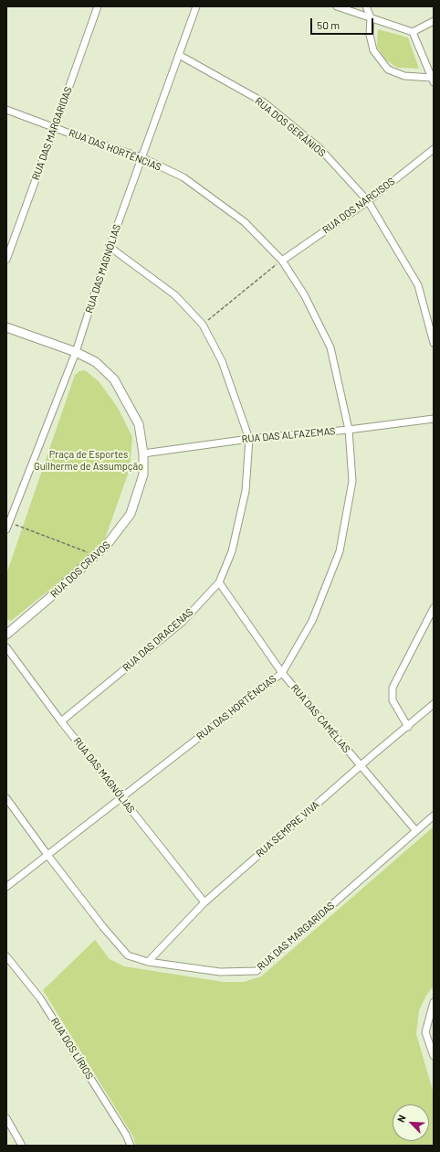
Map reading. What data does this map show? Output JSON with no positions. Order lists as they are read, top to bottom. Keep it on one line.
{"streets":{"street":["RUA DOS GERÂNIOS","RUA DAS MARGARIDAS","RUA DAS HORTÊNCIAS","RUA DOS NARCISOS","RUA DAS MAGNÓLIAS","RUA DAS ALFAZEMAS","RUA DOS CRAVOS","RUA DAS DRACENAS","RUA DAS CAMÉLIAS","RUA SEMPRE VIVA","RUA DOS LÍRIOS"]},"crossings":[["RUA DOS GERÂNIOS","RUA DOS NARCISOS"],["RUA DOS GERÂNIOS","RUA DAS MAGNÓLIAS"],["RUA DAS MARGARIDAS","RUA DAS HORTÊNCIAS"],["RUA DAS MARGARIDAS","RUA DAS CAMÉLIAS"],["RUA DAS MARGARIDAS","RUA SEMPRE VIVA"],["RUA DAS HORTÊNCIAS","RUA DOS NARCISOS"],["RUA DAS HORTÊNCIAS","RUA DAS MAGNÓLIAS"],["RUA DAS HORTÊNCIAS","RUA DAS ALFAZEMAS"],["RUA DAS HORTÊNCIAS","RUA DAS CAMÉLIAS"],["RUA DAS MAGNÓLIAS","RUA DOS CRAVOS"],["RUA DAS MAGNÓLIAS","RUA DAS DRACENAS"],["RUA DAS MAGNÓLIAS","RUA SEMPRE VIVA"],["RUA DAS ALFAZEMAS","RUA DOS CRAVOS"],["RUA DAS ALFAZEMAS","RUA DAS DRACENAS"],["RUA DAS DRACENAS","RUA DAS CAMÉLIAS"],["RUA DAS CAMÉLIAS","RUA SEMPRE VIVA"]],"parks":["Praça de Esportes Guilherme de Assumpção"],"scale_bar":"50 m","north":"top left"}
